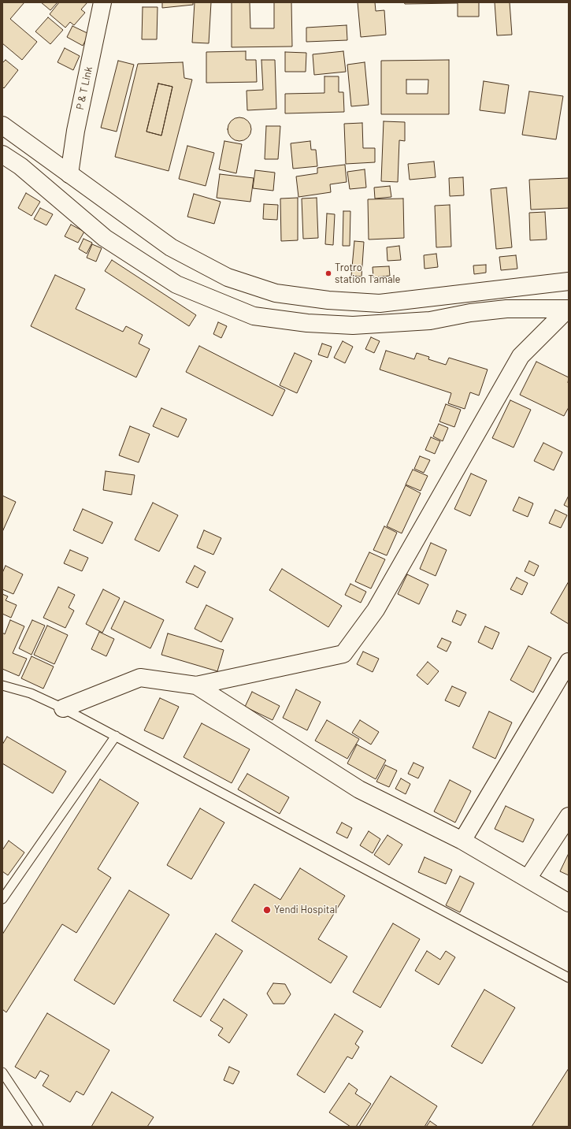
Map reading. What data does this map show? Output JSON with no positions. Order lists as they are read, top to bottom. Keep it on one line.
{"streets":{"main road":["P & T Link"]},"places":["Trotro station Tamale","Yendi Hospital"]}
